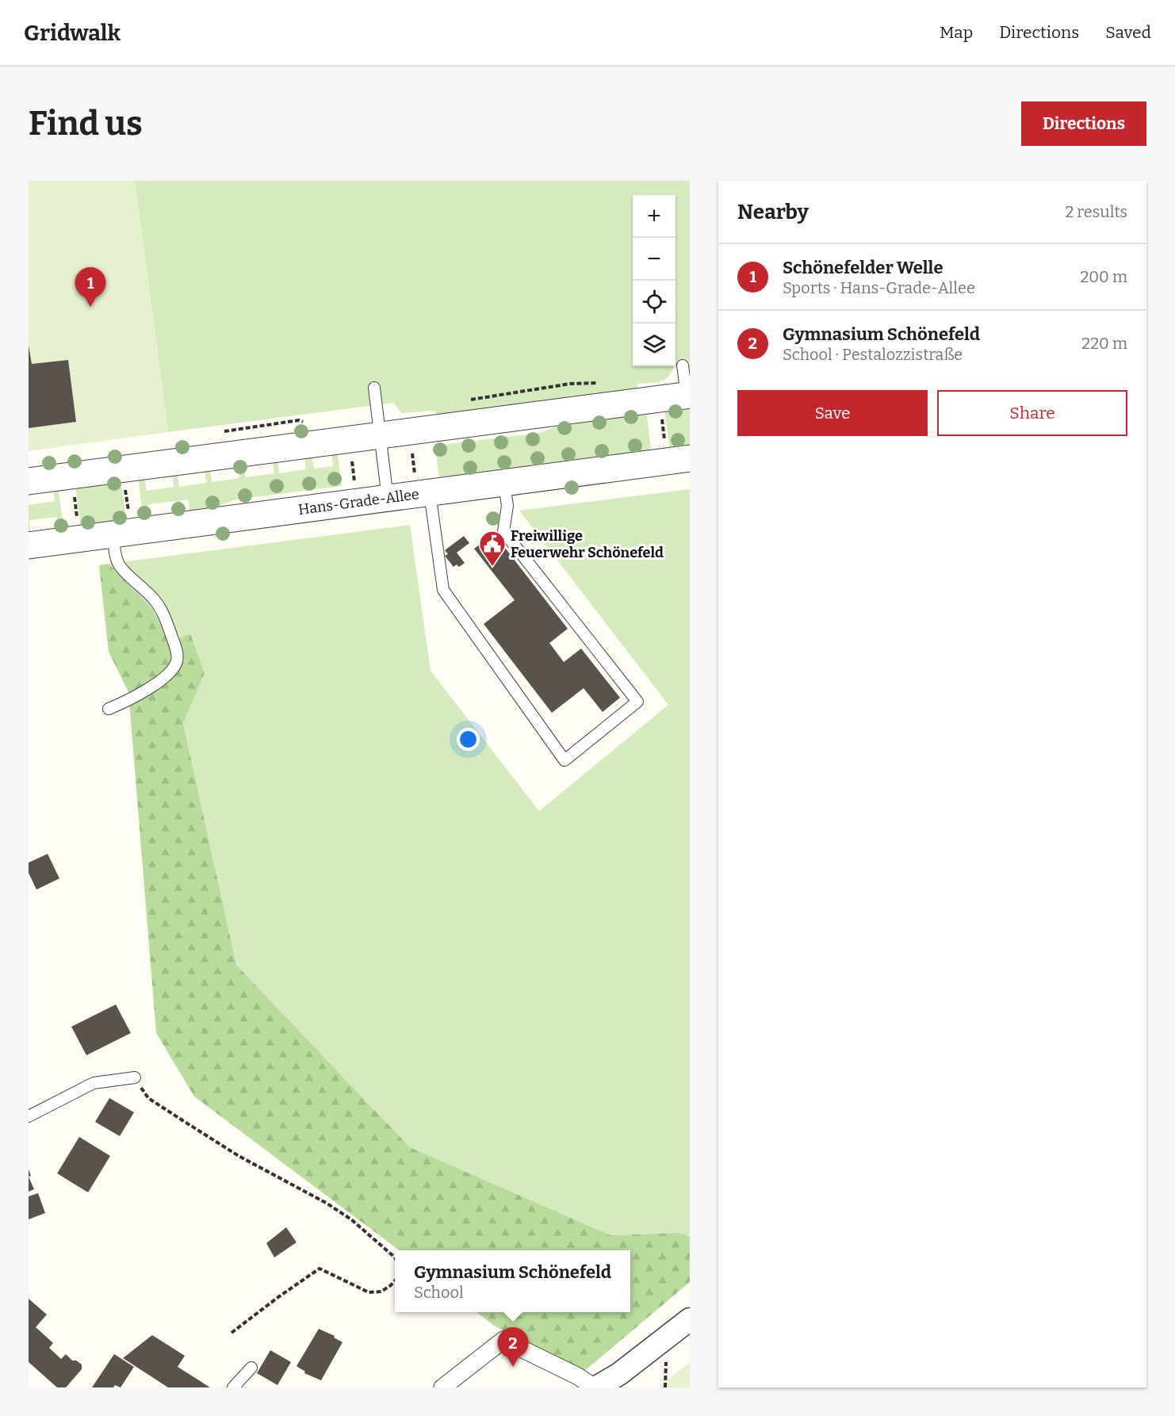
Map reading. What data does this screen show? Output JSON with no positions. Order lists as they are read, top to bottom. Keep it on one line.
{"streets":{"street":["Hans-Grade-Allee"]},"places":{"public building":["Freiwillige Feuerwehr Schönefeld"]},"page":{"header":"Gridwalk","nav":["Map","Directions","Saved"],"buttons":["Directions",["Save","Share"]],"title":"Find us","heading":["Nearby","2 results"],"map_buttons":["+","−"],"list":[{"mark":"1","name":"Schönefelder Welle","note":"Sports · Hans-Grade-Allee","value":"200 m"},{"mark":"2","name":"Gymnasium Schönefeld","note":"School · Pestalozzistraße","value":"220 m"}],"pins":["1","2"],"popup":["Gymnasium Schönefeld","School"]}}
